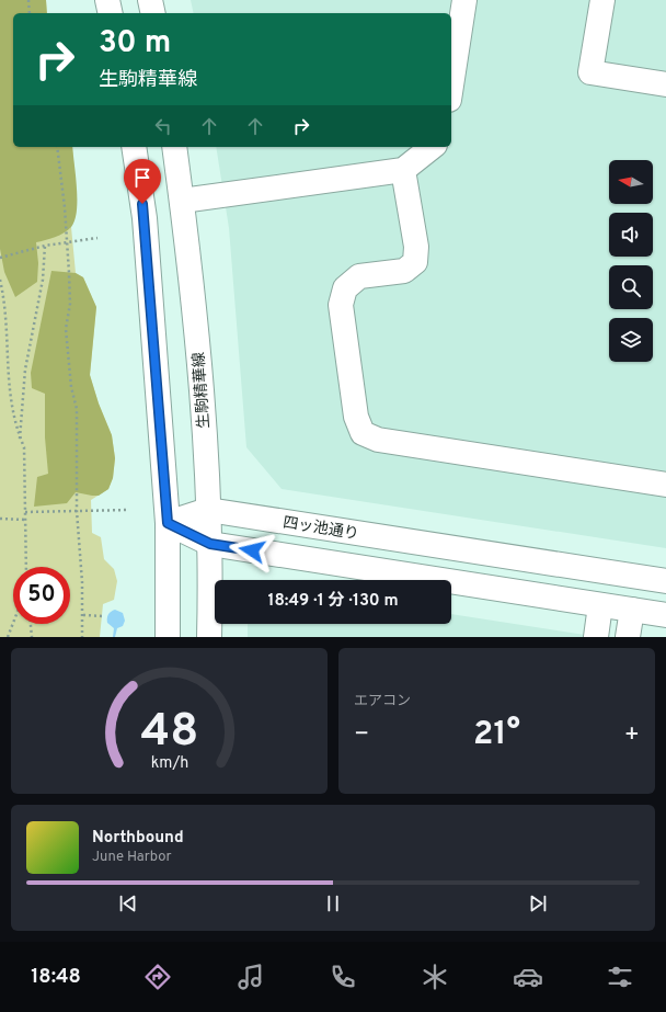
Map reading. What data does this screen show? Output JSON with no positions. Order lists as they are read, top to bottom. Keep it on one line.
{"streets":{"main road":["生駒精華線","四ッ池通り"]},"crossings":[["生駒精華線","四ッ池通り"]],"north":"left","page":{"turn":["30 m","生駒精華線"],"limit":"50","trip":"18:49 · 1 分 · 130 m","tile":"エアコン","heat":["−","21°","+"],"song":["Northbound","June Harbor"],"tabs":"18:48","gauge":["48","km/h"]}}
